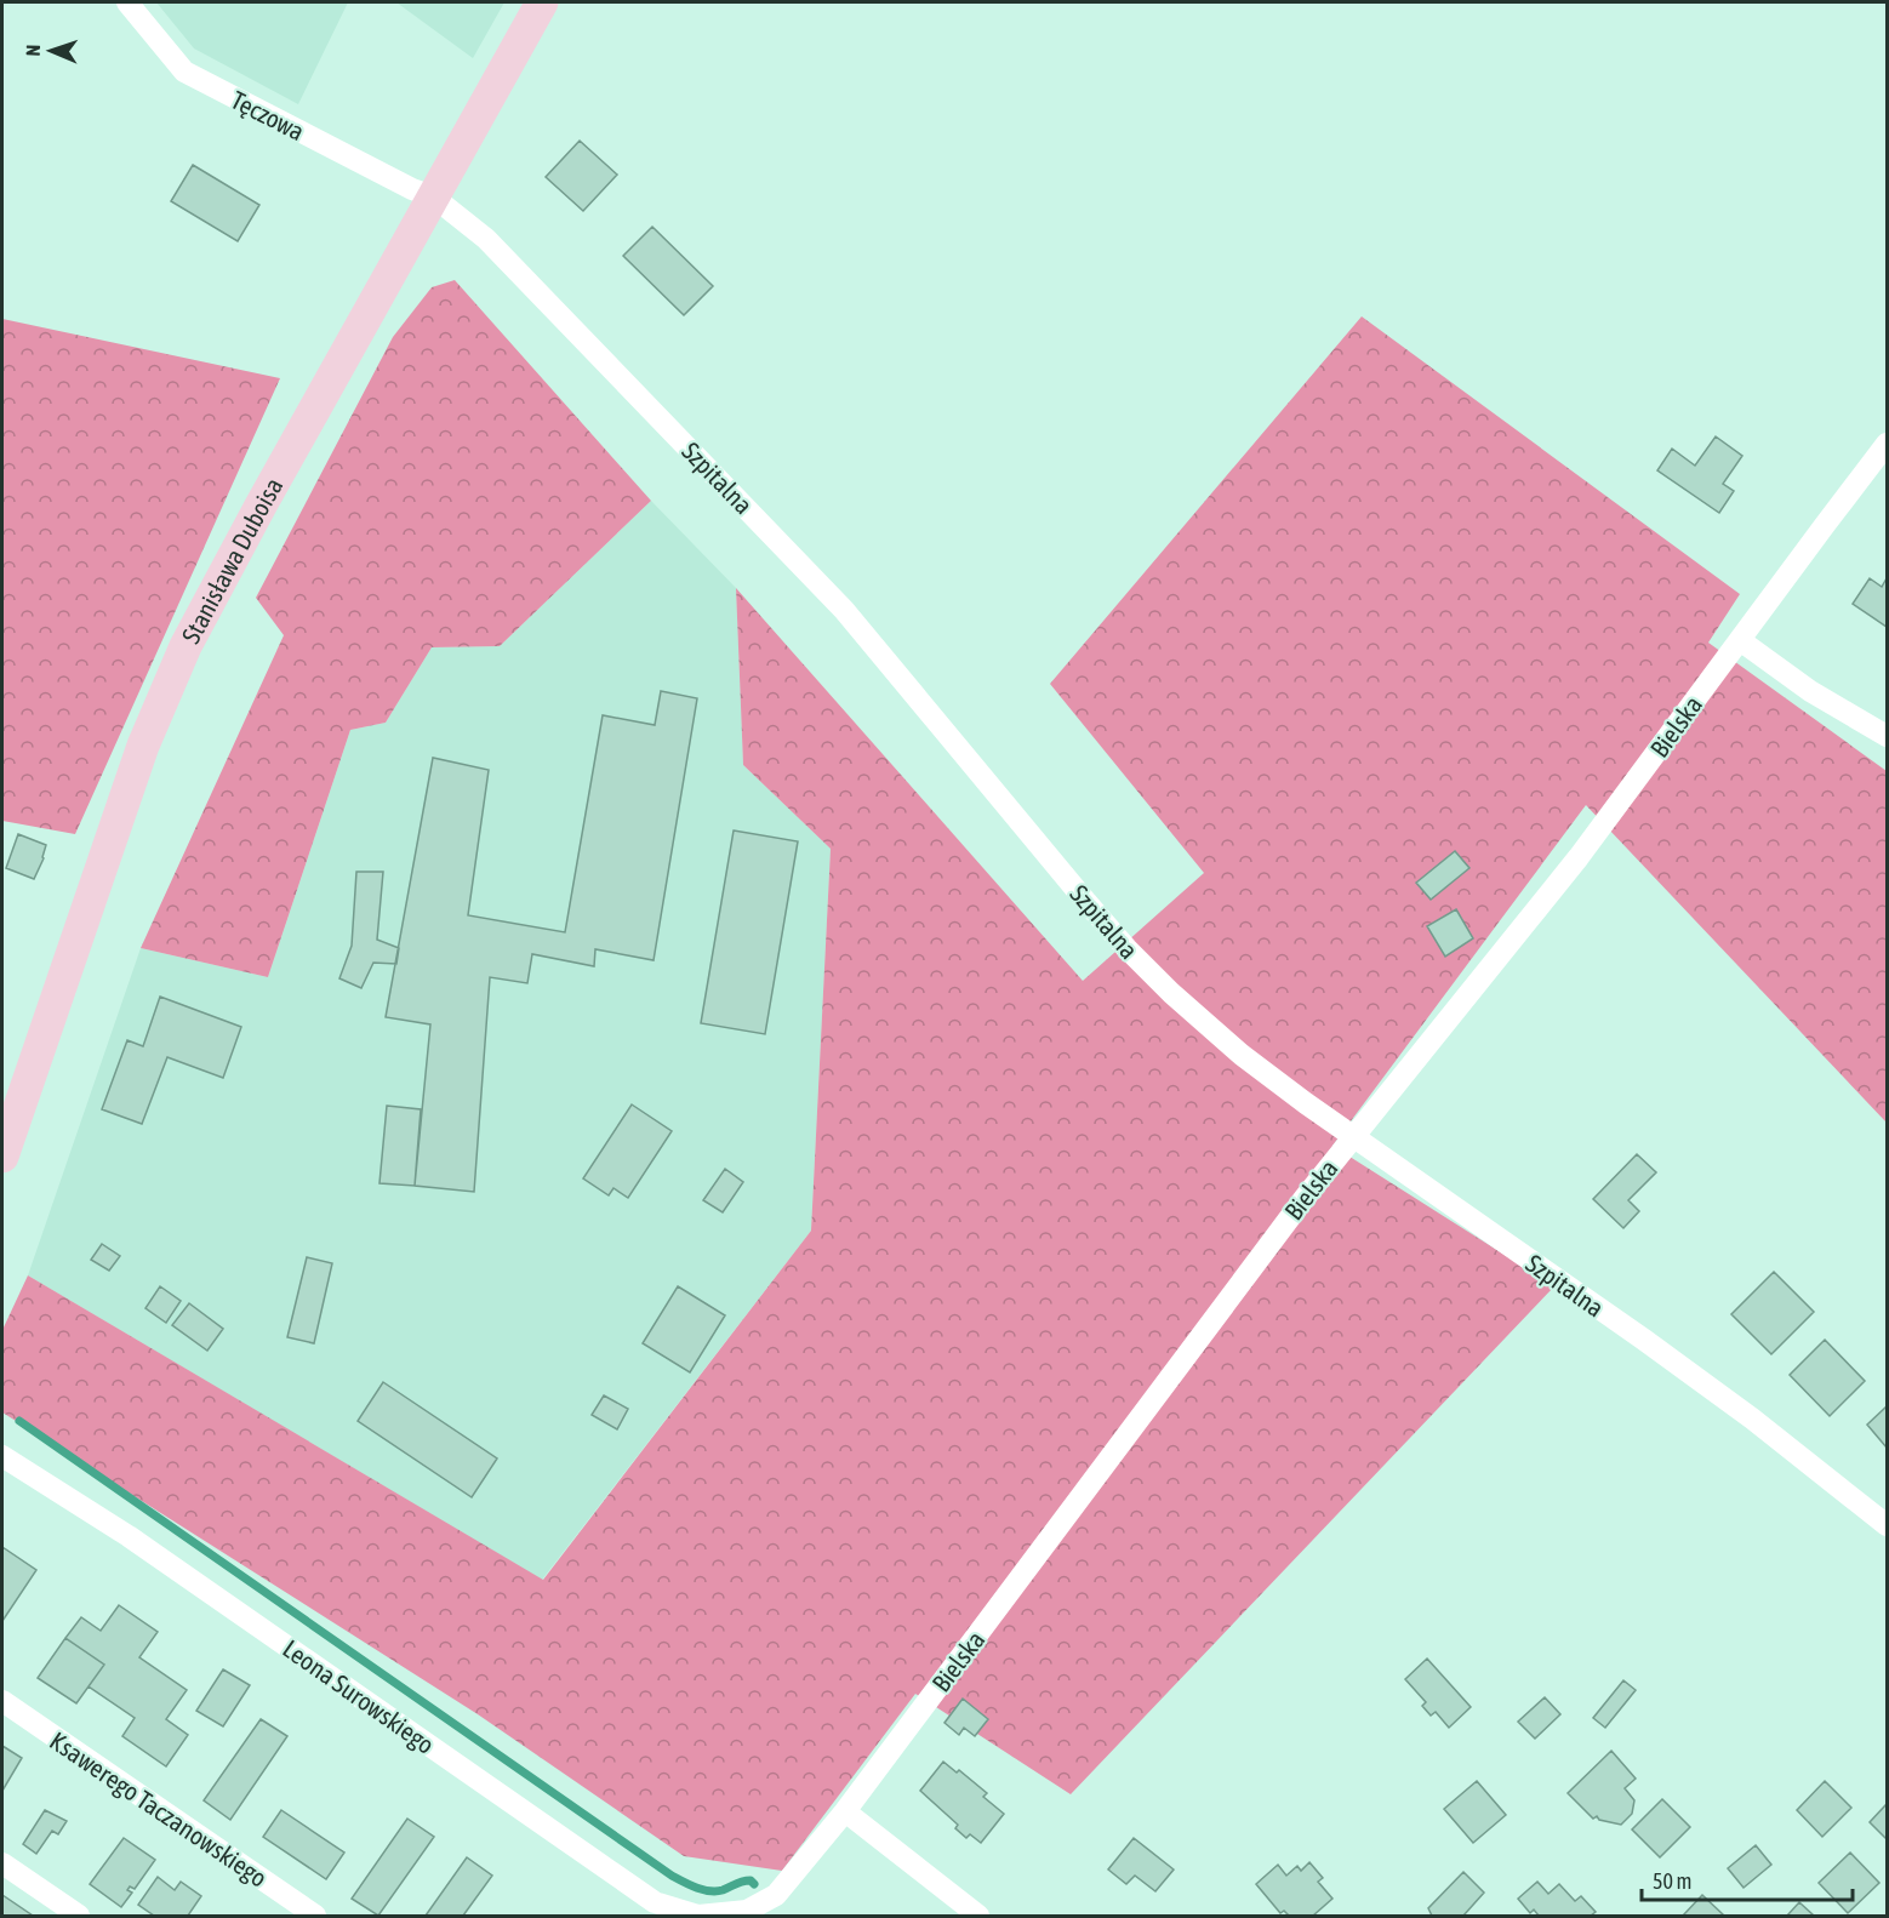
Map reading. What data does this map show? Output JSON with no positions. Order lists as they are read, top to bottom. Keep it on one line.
{"streets":{"street":["Tęczowa","Szpitalna","Stanisława Duboisa","Bielska","Leona Surowskiego","Ksawerego Taczanowskiego"]},"crossings":[["Tęczowa","Szpitalna"],["Tęczowa","Stanisława Duboisa"],["Szpitalna","Stanisława Duboisa"],["Szpitalna","Bielska"],["Bielska","Leona Surowskiego"]],"scale_bar":"50 m","north":"left"}
